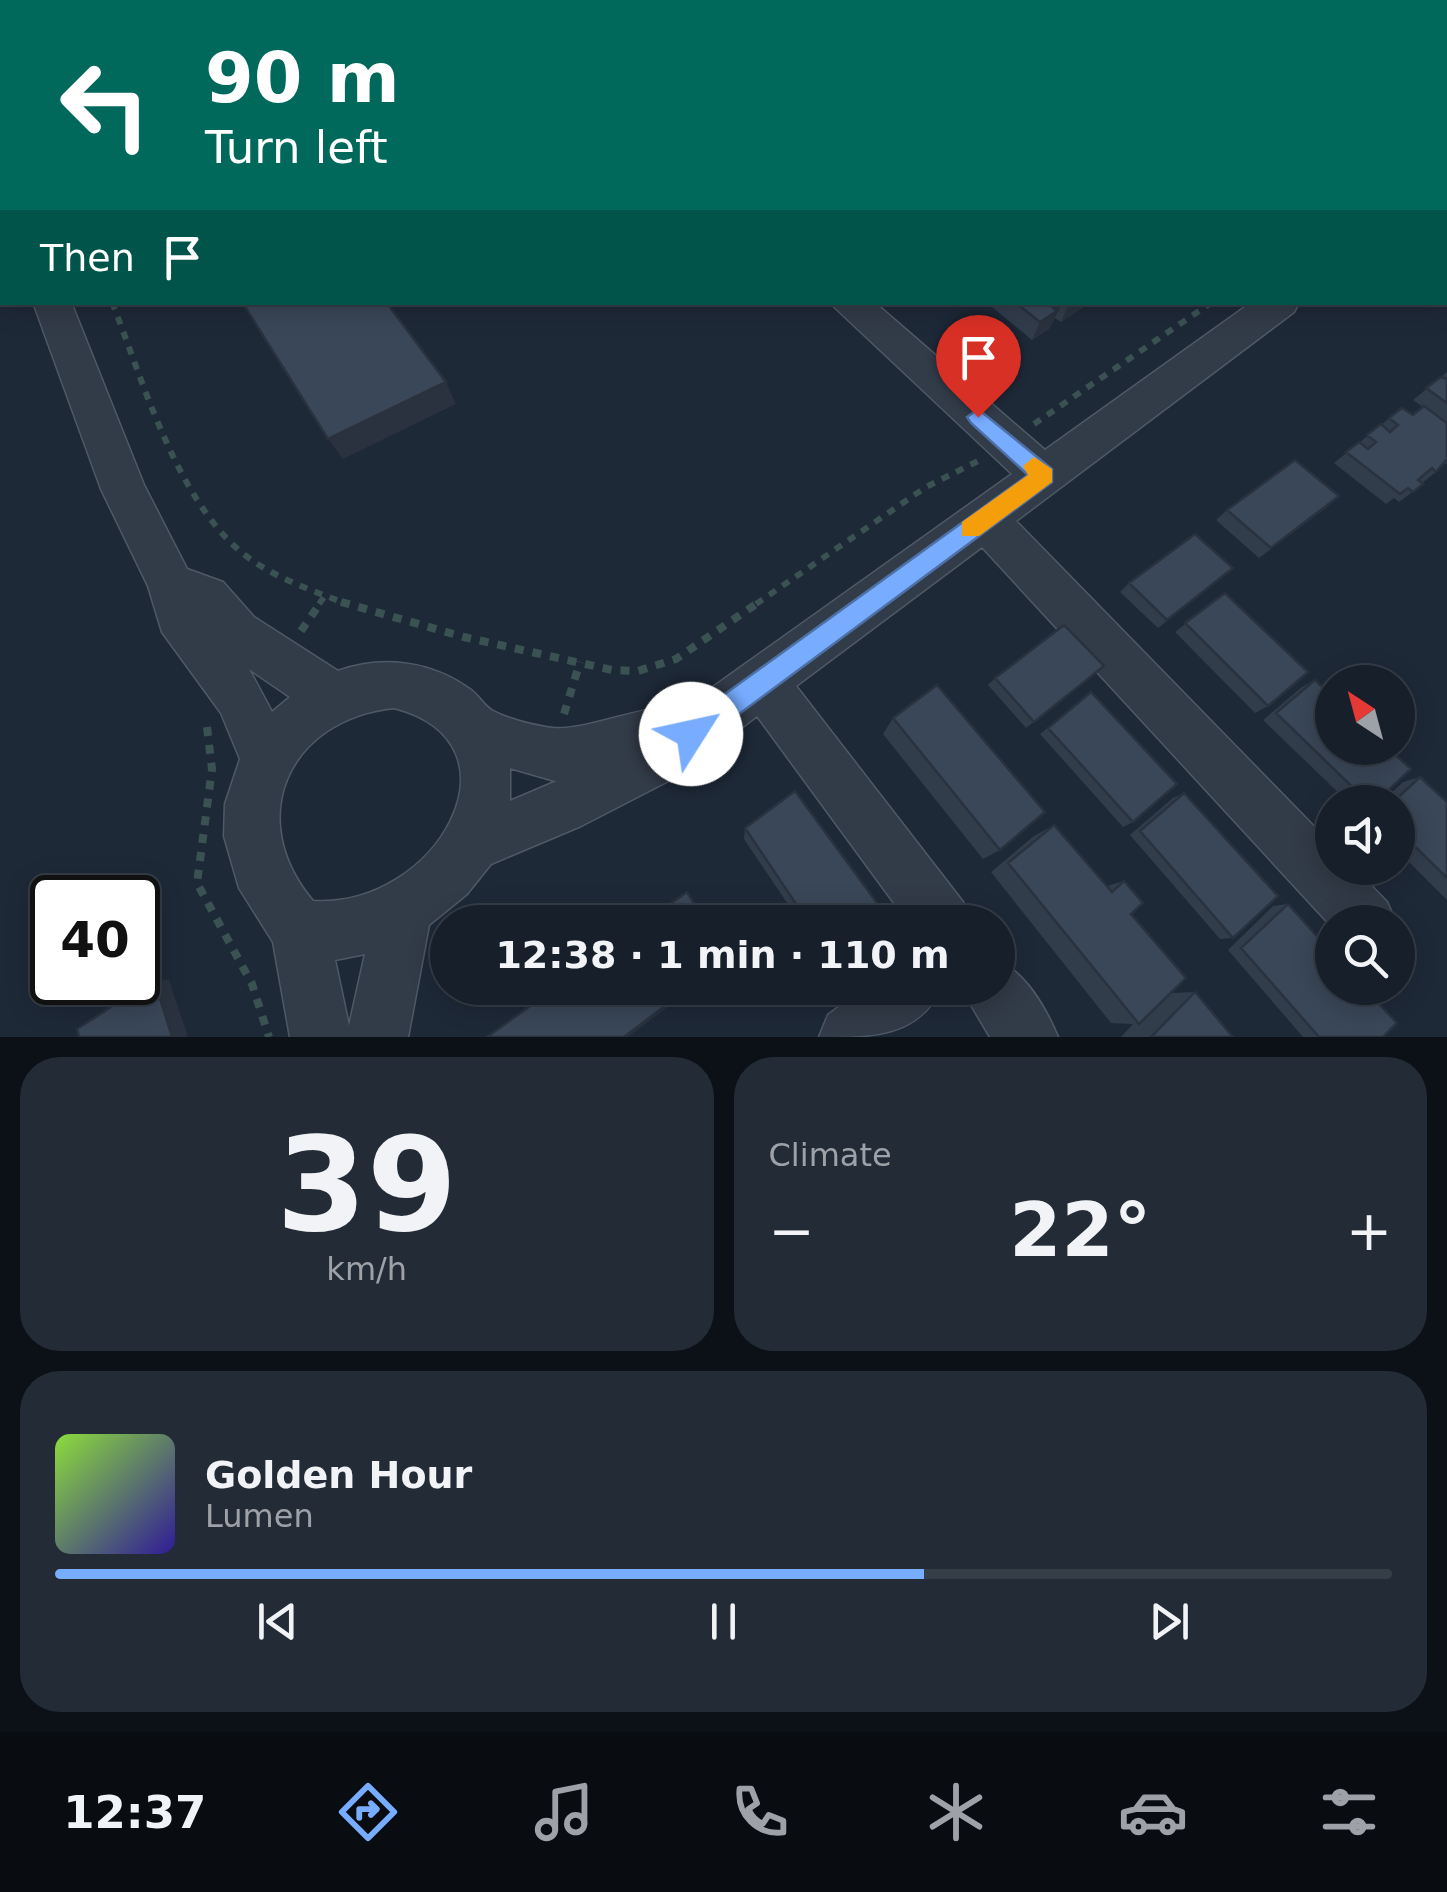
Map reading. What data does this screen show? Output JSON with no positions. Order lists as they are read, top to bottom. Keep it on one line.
{"north":"top left","page":{"turn":["90 m","Turn left"],"then":"Then","limit":"40","trip":"12:38 · 1 min · 110 m","tile":[["39","km/h"],"Climate"],"heat":["−","22°","+"],"song":["Golden Hour","Lumen"],"tabs":"12:37"}}
